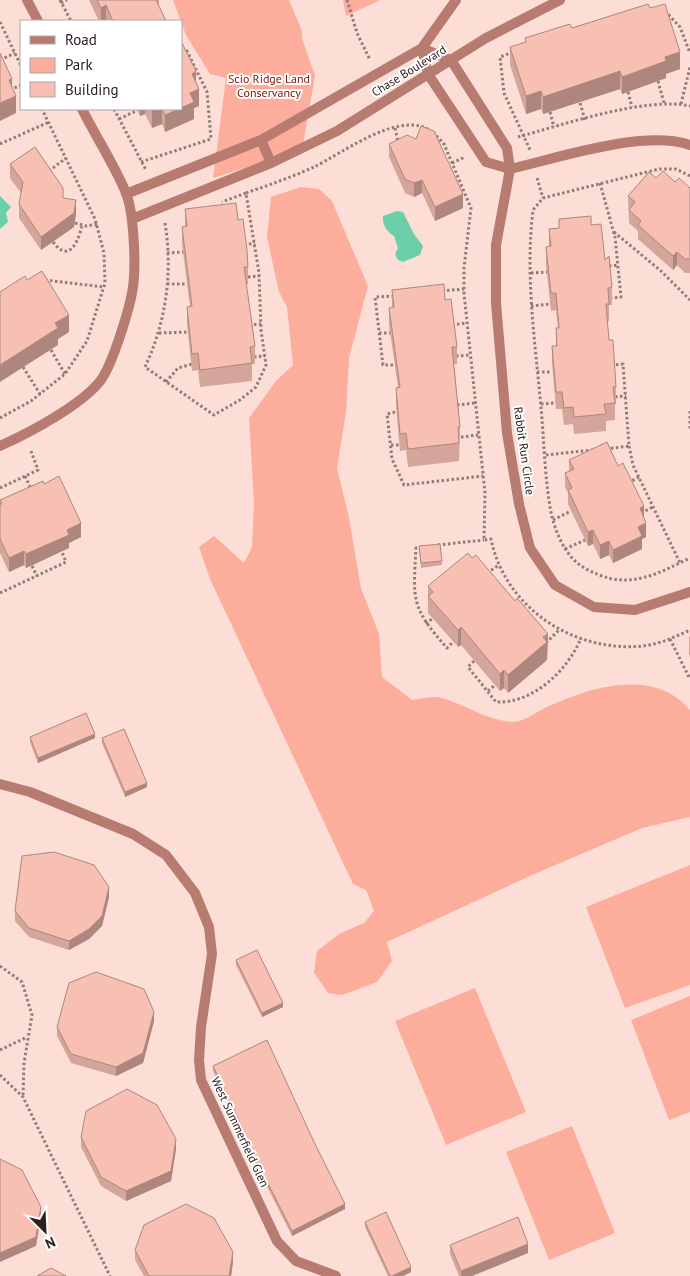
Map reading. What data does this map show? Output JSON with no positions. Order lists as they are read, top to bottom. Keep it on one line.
{"streets":{"street":["Chase Boulevard","Rabbit Run Circle","West Summerfield Glen"]},"crossings":[["Chase Boulevard","Rabbit Run Circle"]],"parks":["Scio Ridge Land Conservancy"],"legend":["Road","Park","Building"],"north":"bottom right"}
